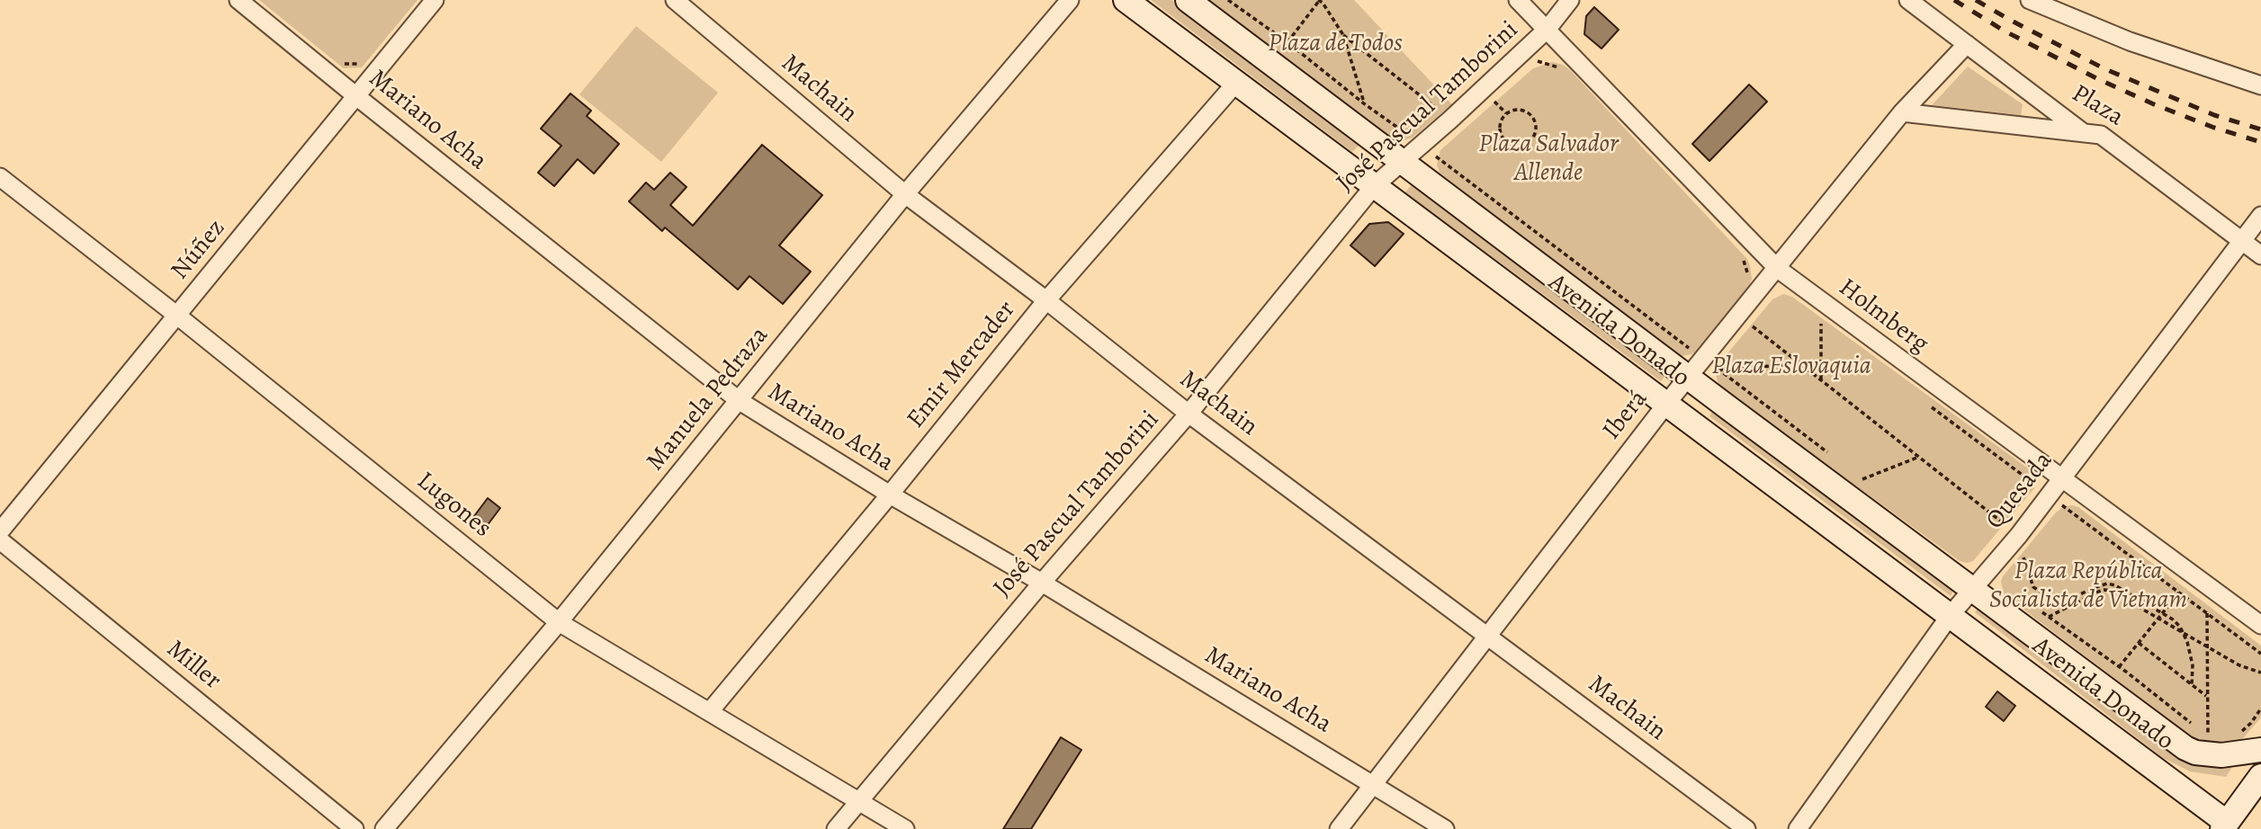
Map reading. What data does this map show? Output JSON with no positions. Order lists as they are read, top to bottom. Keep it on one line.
{"streets":{"main road":["Avenida Donado"],"street":["Machain","Plaza","José Pascual Tamborini","Mariano Acha","Núñez","Holmberg","Emir Mercader","Manuela Pedraza","Iberá","Quesada","Lugones","Miller"]},"crossings":[["Machain","José Pascual Tamborini"],["Machain","Emir Mercader"],["Machain","Manuela Pedraza"],["Machain","Iberá"],["Plaza","Iberá"],["Plaza","Quesada"],["José Pascual Tamborini","Mariano Acha"],["José Pascual Tamborini","Holmberg"],["José Pascual Tamborini","Avenida Donado"],["José Pascual Tamborini","Lugones"],["Mariano Acha","Núñez"],["Mariano Acha","Emir Mercader"],["Mariano Acha","Manuela Pedraza"],["Mariano Acha","Iberá"],["Núñez","Lugones"],["Holmberg","Iberá"],["Holmberg","Quesada"],["Avenida Donado","Emir Mercader"],["Avenida Donado","Iberá"],["Avenida Donado","Quesada"],["Emir Mercader","Lugones"],["Manuela Pedraza","Lugones"]],"parks":["Plaza de Todos","Plaza Salvador Allende","Plaza Eslovaquia","Plaza República Socialista de Vietnam"]}
